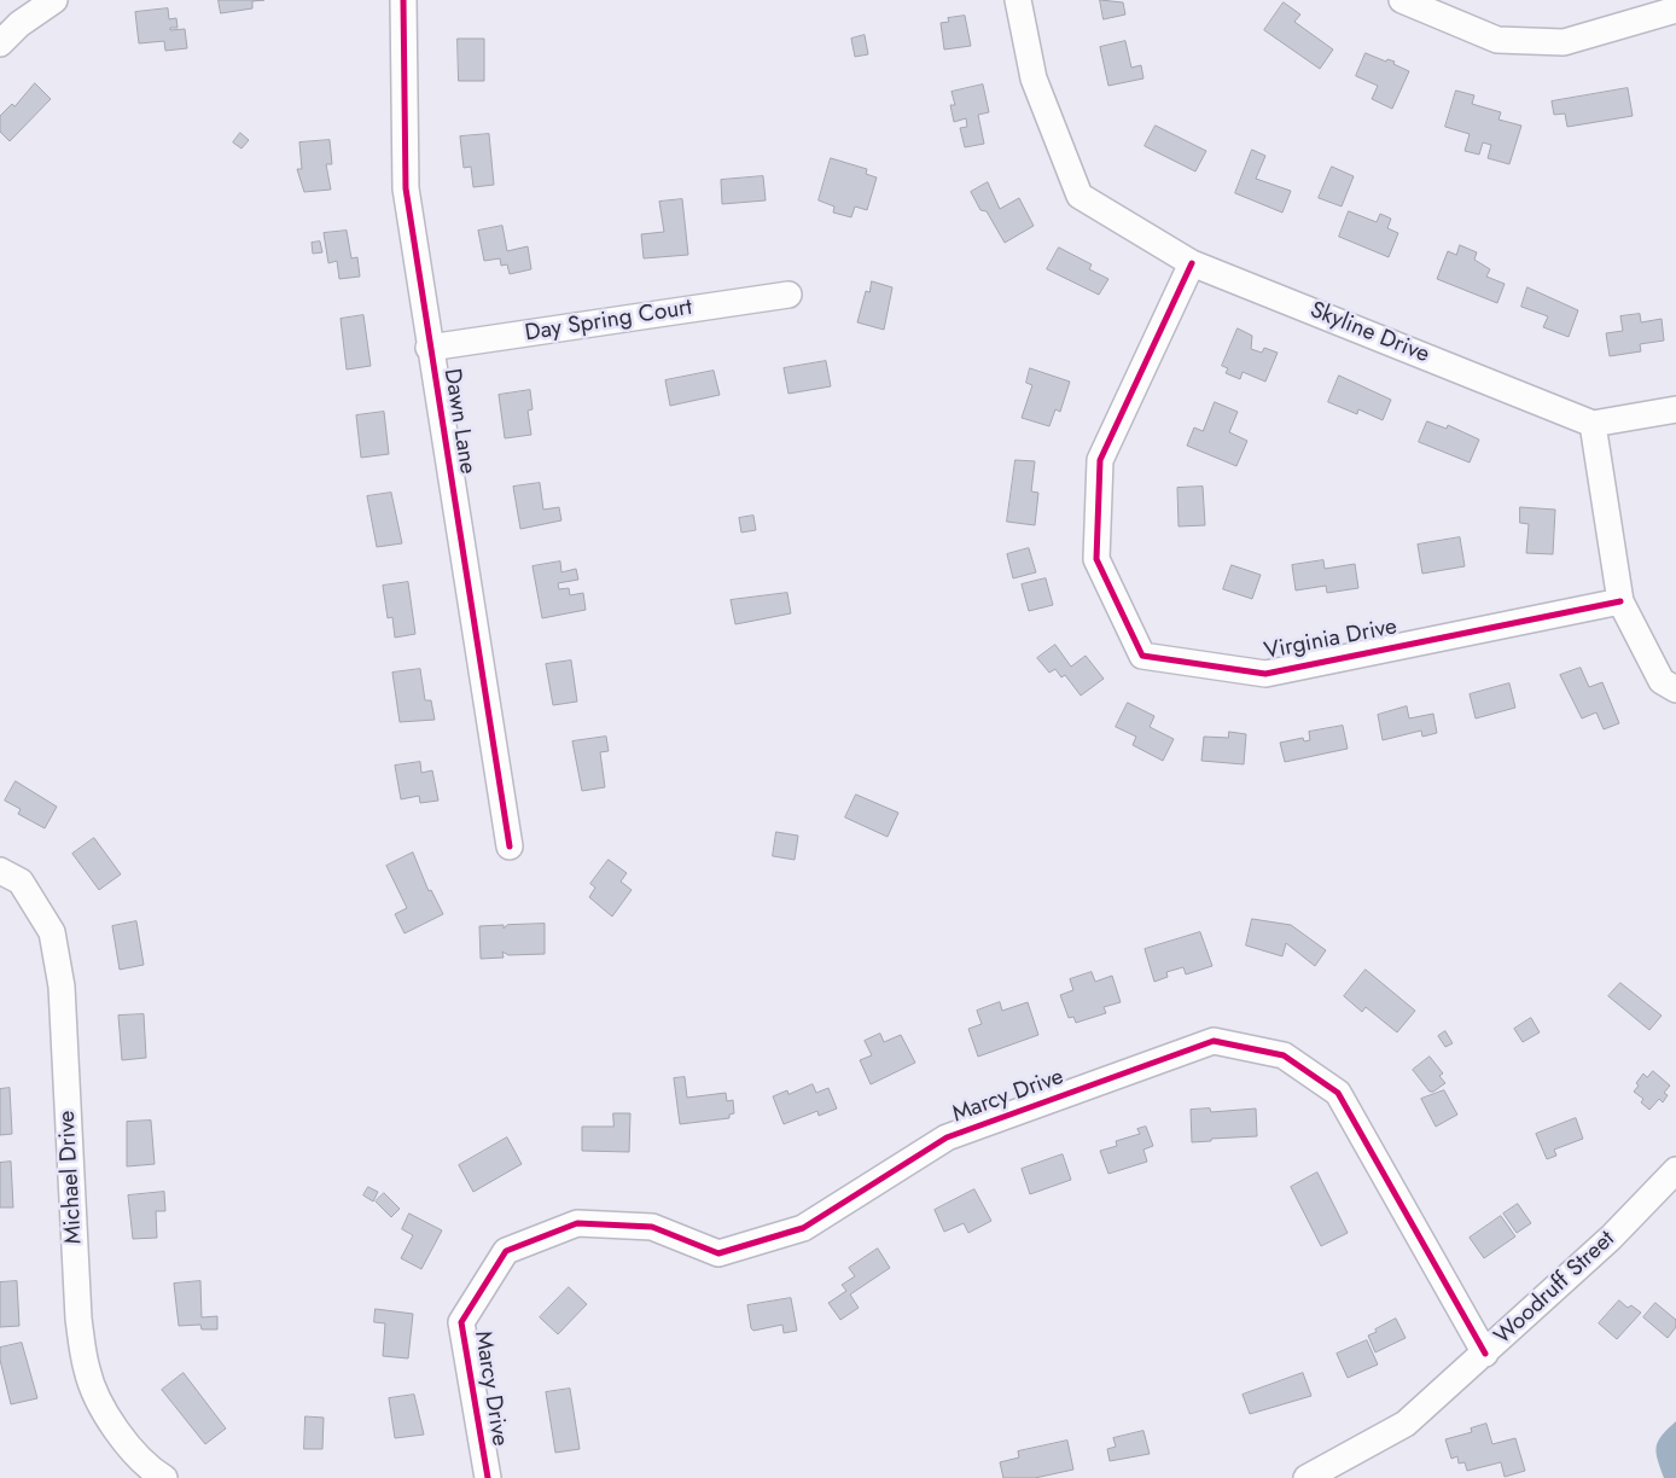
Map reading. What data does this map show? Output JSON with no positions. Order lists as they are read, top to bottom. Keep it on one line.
{"streets":{"street":["Day Spring Court","Skyline Drive","Dawn Lane","Virginia Drive","Marcy Drive","Michael Drive","Woodruff Street"]},"crossings":[["Day Spring Court","Dawn Lane"],["Skyline Drive","Virginia Drive"],["Marcy Drive","Woodruff Street"]]}
